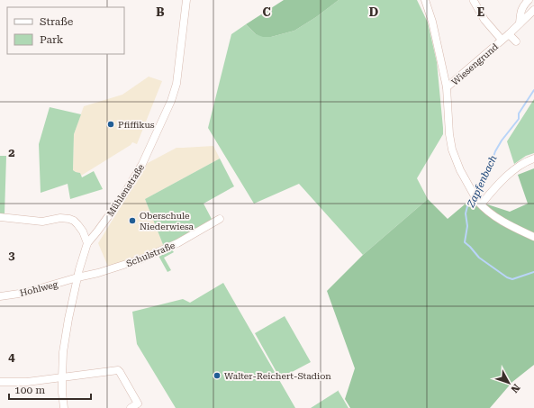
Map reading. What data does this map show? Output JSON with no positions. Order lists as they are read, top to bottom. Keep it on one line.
{"streets":{"street":["Wiesengrund","Mühlenstraße","Schulstraße","Hohlweg"]},"crossings":[["Mühlenstraße","Schulstraße"],["Mühlenstraße","Hohlweg"],["Schulstraße","Hohlweg"]],"water":["Zapfenbach"],"places":["Pfiffikus","Oberschule Niederwiesa","Walter-Reichert-Stadion"],"legend":["Straße","Park"],"scale_bar":"100 m","north":"bottom right","grid":{"columns":["B","C","D","E"],"rows":["2","3","4"]}}
